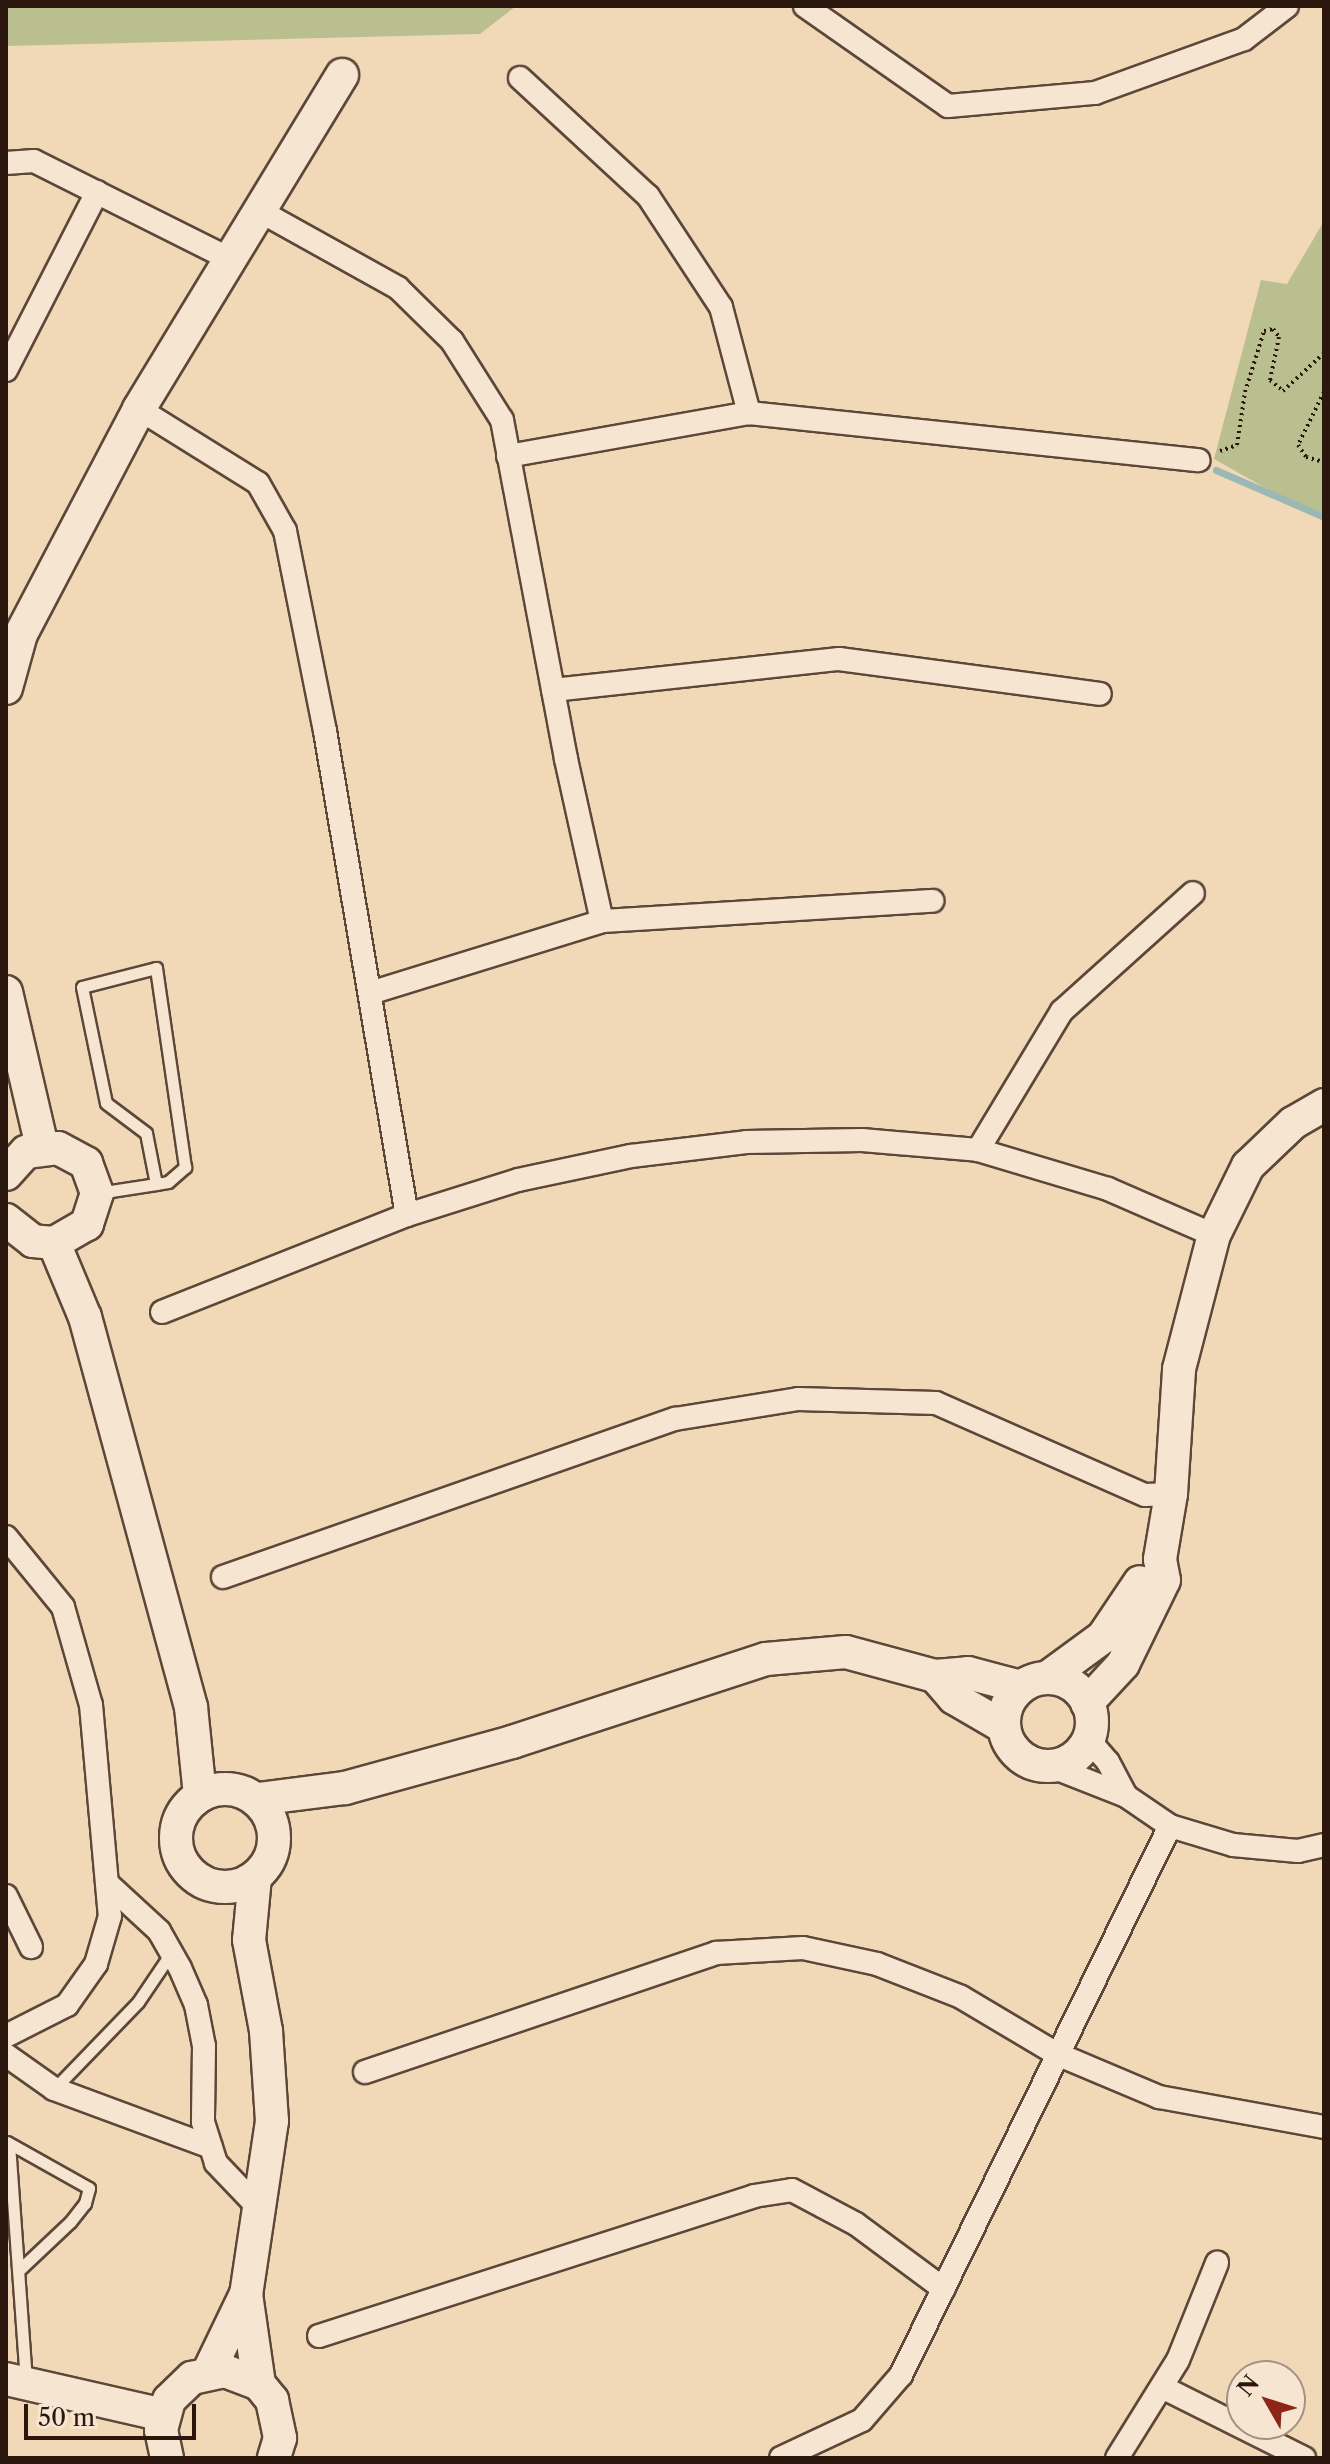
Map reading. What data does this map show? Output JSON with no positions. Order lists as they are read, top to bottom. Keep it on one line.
{"scale_bar":"50 m","north":"top left"}
